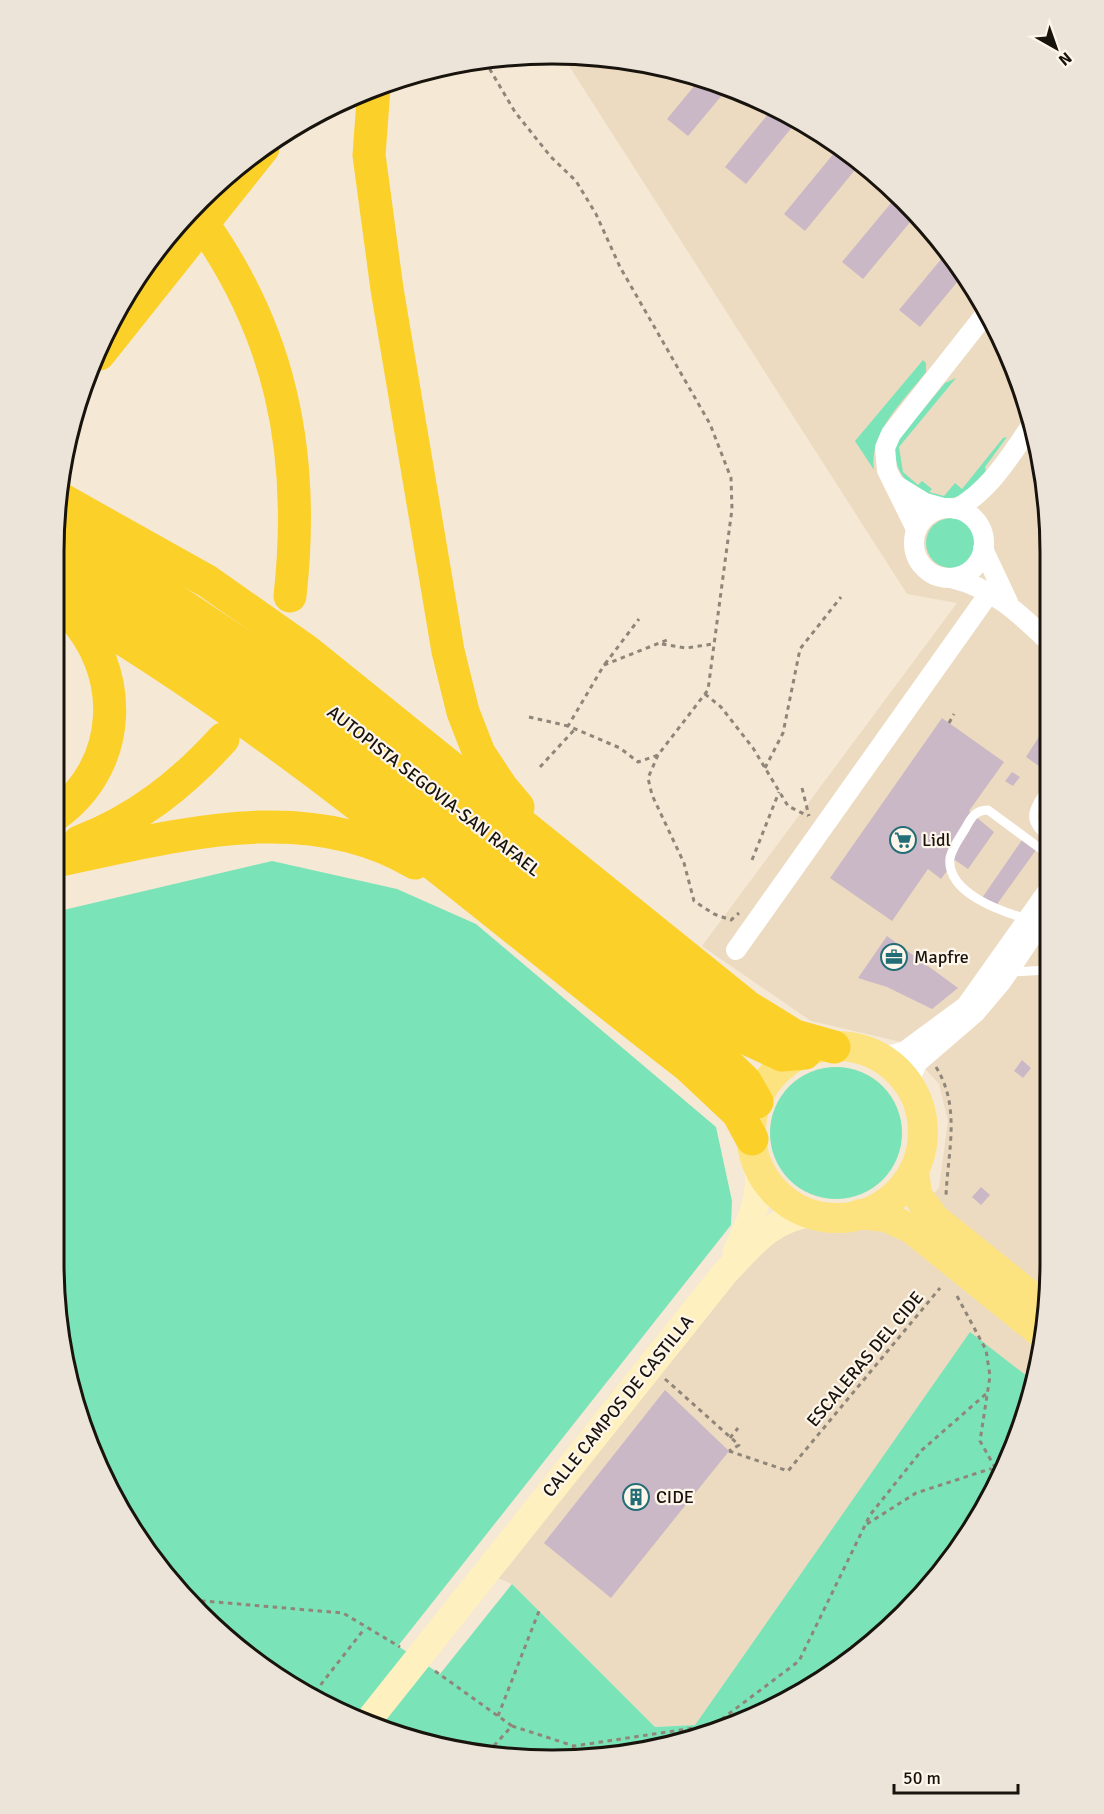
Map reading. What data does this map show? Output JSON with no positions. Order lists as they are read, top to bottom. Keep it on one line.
{"streets":{"highway":["AUTOPISTA SEGOVIA-SAN RAFAEL"],"main road":["CALLE CAMPOS DE CASTILLA"],"path":["ESCALERAS DEL CIDE"]},"crossings":[["AUTOPISTA SEGOVIA-SAN RAFAEL","CALLE CAMPOS DE CASTILLA"]],"places":{"supermarket":["Lidl"],"office":["Mapfre"],"building":["CIDE"]},"scale_bar":"50 m","north":"bottom right"}
